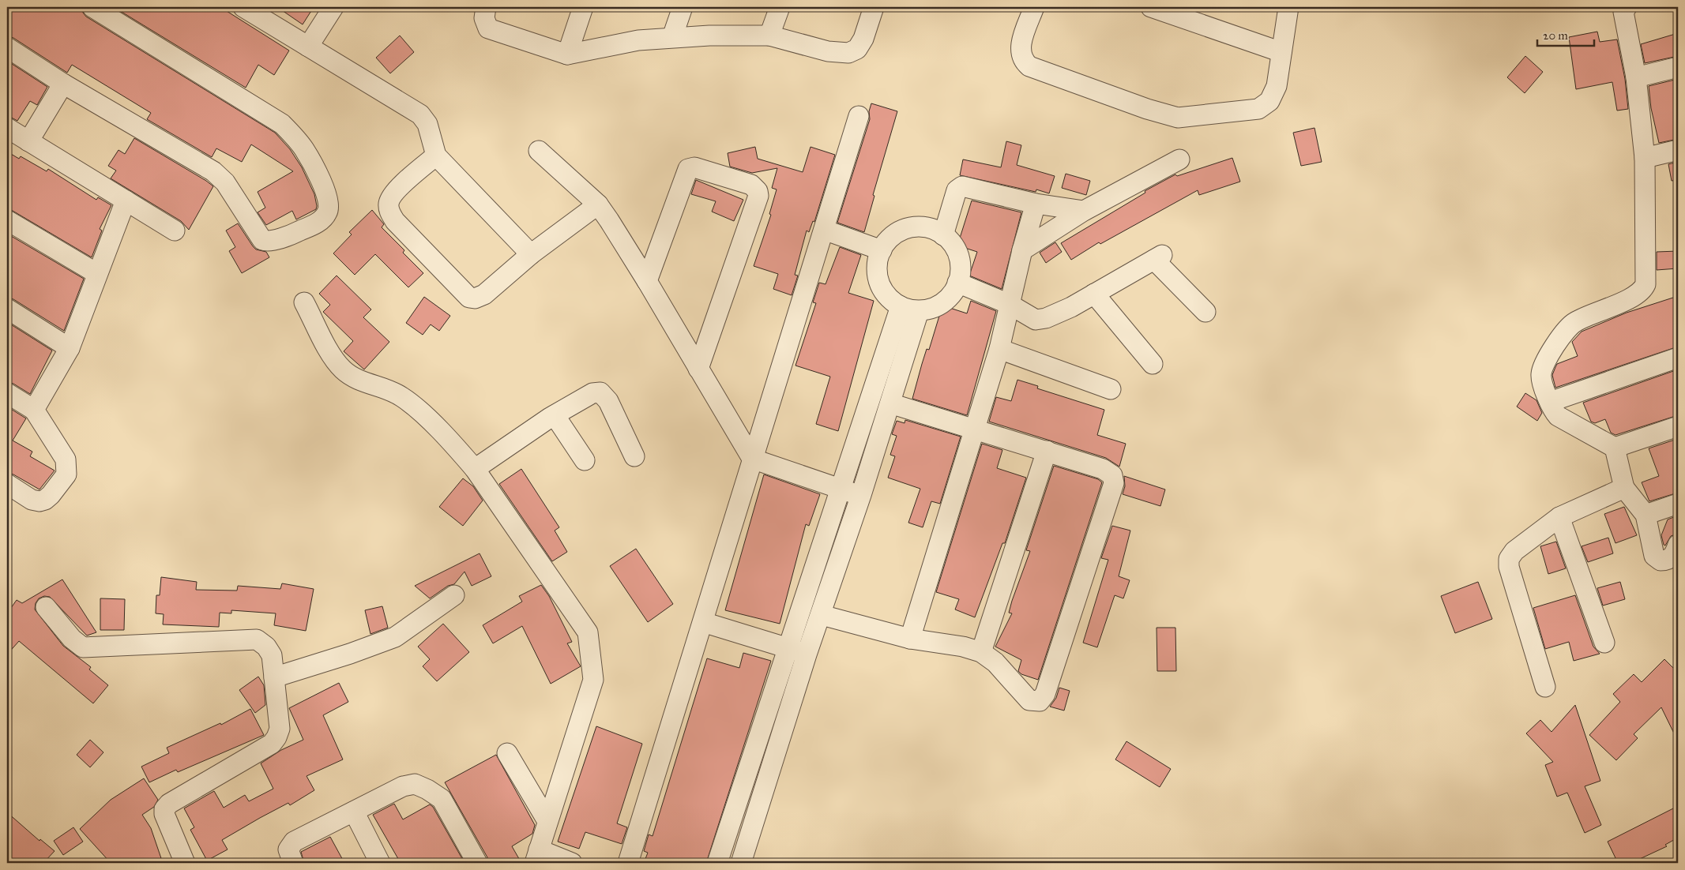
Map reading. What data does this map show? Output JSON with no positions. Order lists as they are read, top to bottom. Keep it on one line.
{"scale_bar":"20 m"}
